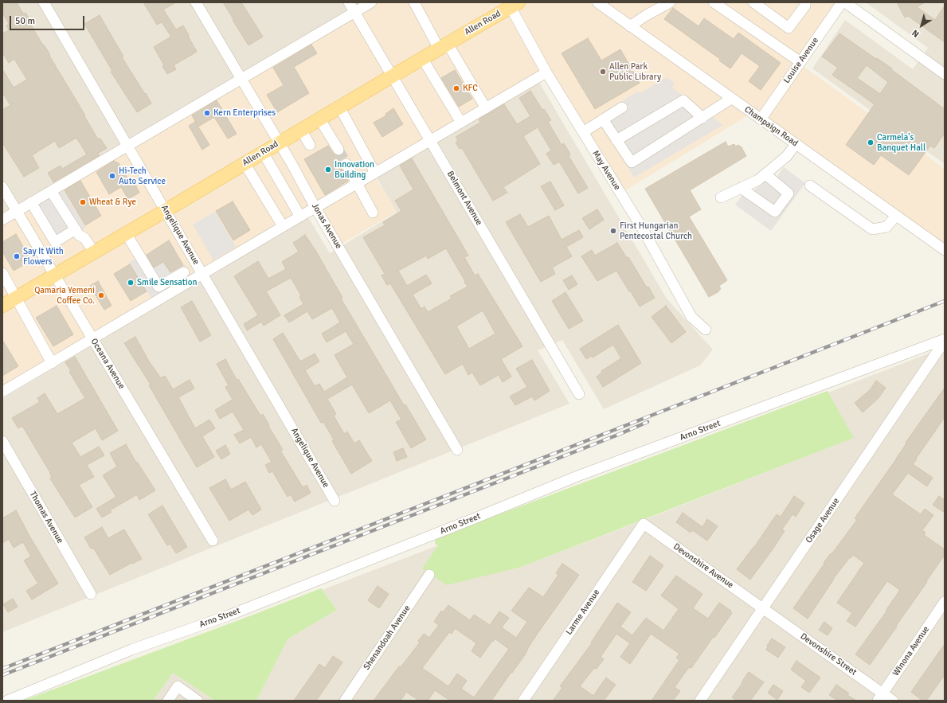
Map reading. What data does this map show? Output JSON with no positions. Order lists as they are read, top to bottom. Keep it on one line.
{"streets":{"main road":["Allen Road"],"street":["Louise Avenue","Champaign Road","May Avenue","Belmont Avenue","Jonas Avenue","Angelique Avenue","Oceana Avenue","Arno Street","Thomas Avenue","Osage Avenue","Devonshire Avenue","Larme Avenue","Shenandoah Avenue","Winona Avenue","Devonshire Street"]},"crossings":[["Allen Road","May Avenue"],["Allen Road","Belmont Avenue"],["Allen Road","Jonas Avenue"],["Allen Road","Angelique Avenue"],["Allen Road","Oceana Avenue"],["Louise Avenue","Champaign Road"],["Arno Street","Osage Avenue"],["Osage Avenue","Devonshire Avenue"],["Osage Avenue","Devonshire Street"],["Devonshire Avenue","Larme Avenue"],["Devonshire Avenue","Devonshire Street"],["Winona Avenue","Devonshire Street"]],"places":["Allen Park Public Library","KFC","Kern Enterprises","Carmela's Banquet Hall","Innovation Building","Hi-Tech Auto Service","Wheat & Rye","First Hungarian Pentecostal Church","Say It With Flowers","Smile Sensation","Qamaria Yemeni Coffee Co."],"scale_bar":"50 m","north":"bottom left"}
